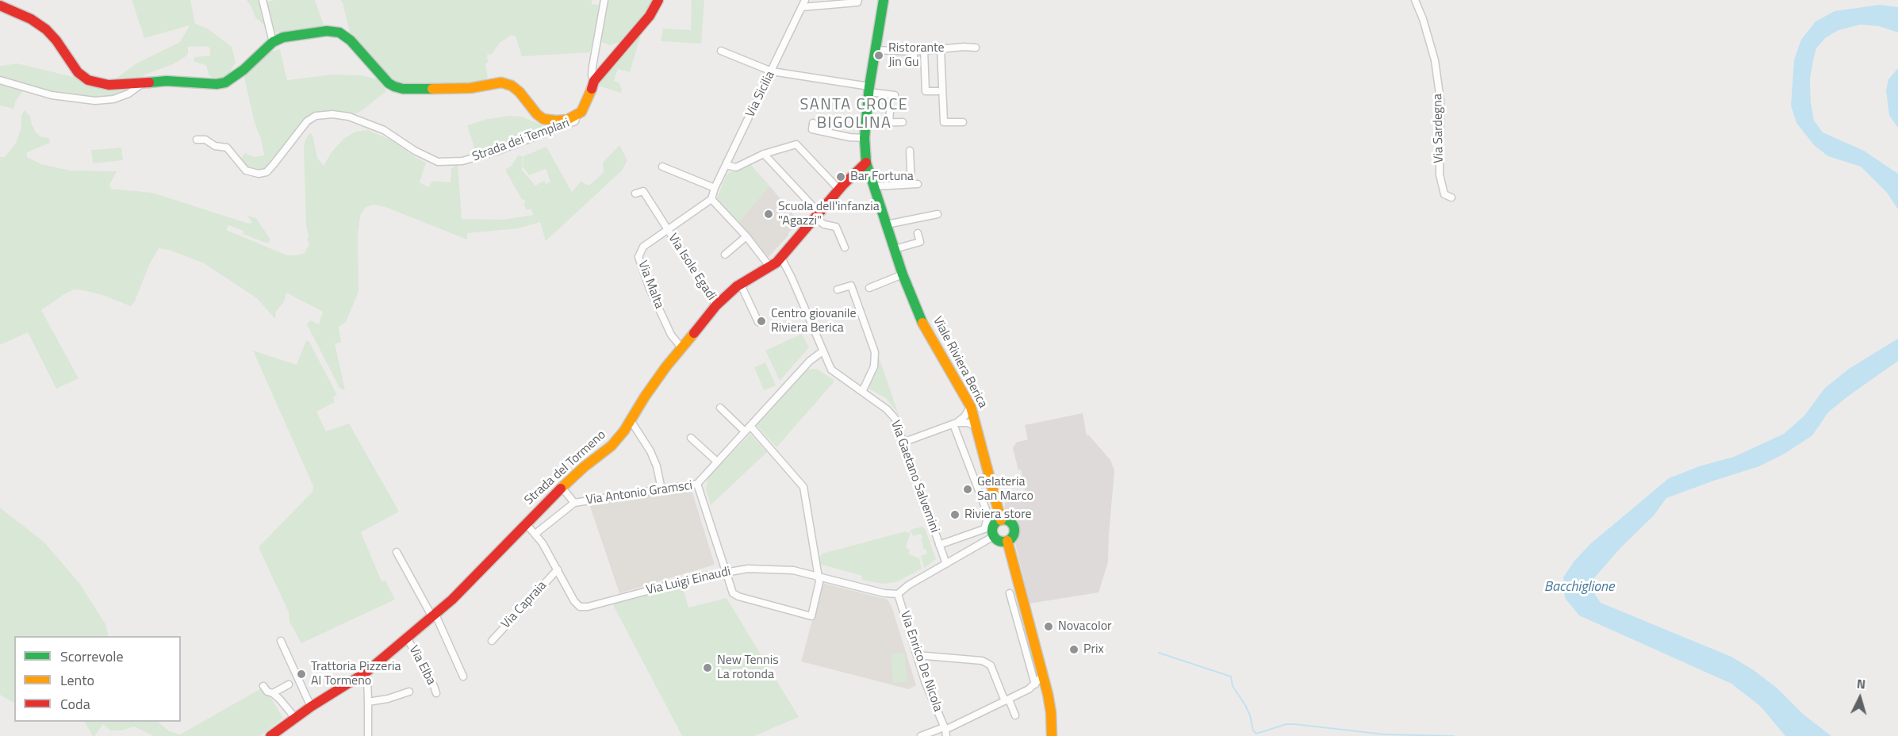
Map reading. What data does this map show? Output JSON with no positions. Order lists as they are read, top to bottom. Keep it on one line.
{"streets":{"street":["Via Sicilia","Via Sardegna","Strada dei Templari","Via Isole Egadi","Via Malta","Viale Riviera Berica","Strada del Tormeno","Via Gaetano Salvemini","Via Antonio Gramsci","Via Luigi Einaudi","Via Capraia","Via Enrico De Nicola","Via Elba"]},"crossings":[["Via Sicilia","Via Malta"],["Via Isole Egadi","Via Malta"],["Via Isole Egadi","Strada del Tormeno"],["Via Malta","Strada del Tormeno"],["Viale Riviera Berica","Strada del Tormeno"],["Viale Riviera Berica","Via Enrico De Nicola"],["Strada del Tormeno","Via Gaetano Salvemini"],["Strada del Tormeno","Via Antonio Gramsci"],["Strada del Tormeno","Via Luigi Einaudi"],["Strada del Tormeno","Via Elba"],["Via Gaetano Salvemini","Via Enrico De Nicola"],["Via Antonio Gramsci","Via Luigi Einaudi"],["Via Luigi Einaudi","Via Capraia"],["Via Luigi Einaudi","Via Enrico De Nicola"]],"districts":["SANTA CROCE BIGOLINA"],"water":["Bacchiglione"],"places":["Ristorante Jin Gu","Bar Fortuna","Scuola dell'infanzia \"Agazzi\"","Centro giovanile Riviera Berica","Gelateria San Marco","Riviera store","Novacolor","Prix","New Tennis La rotonda","Trattoria Pizzeria Al Tormeno"],"legend":["Scorrevole","Lento","Coda"],"north":"top"}
